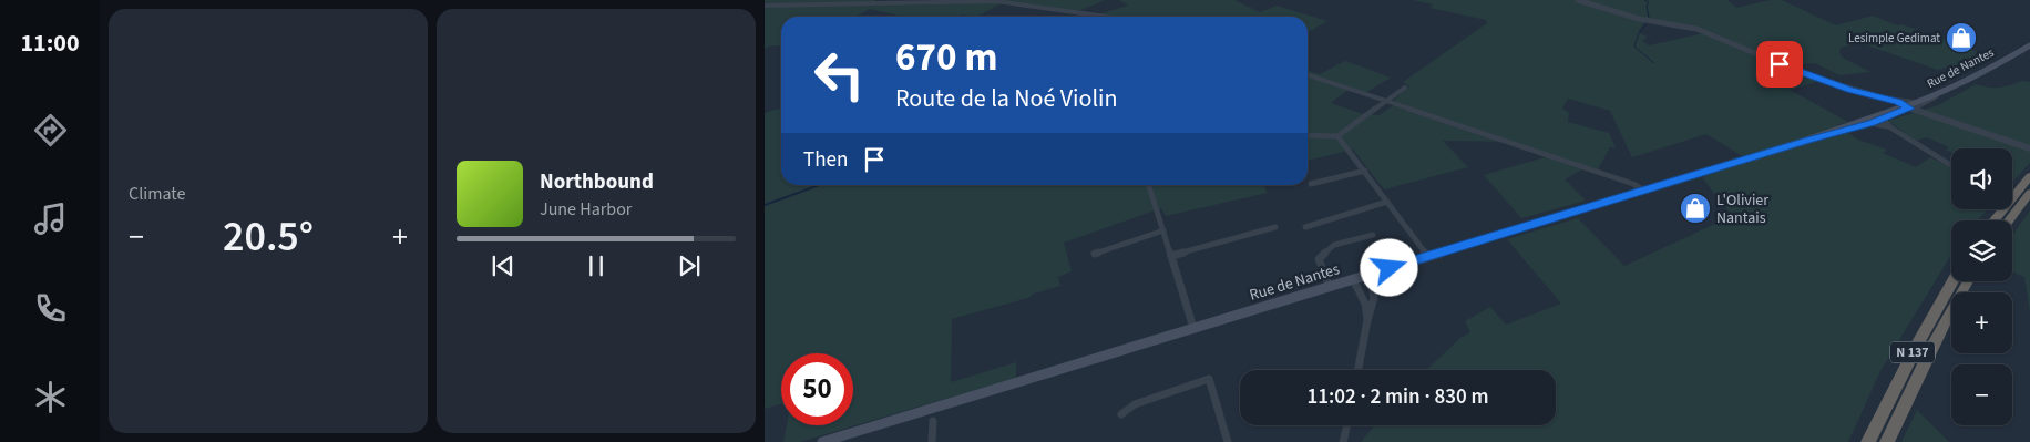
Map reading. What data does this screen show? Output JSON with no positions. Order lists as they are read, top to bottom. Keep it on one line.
{"streets":{"highway":["N 137"],"main road":["Rue de Nantes"]},"places":{"shop":["Lesimple Gedimat","L'Olivier Nantais"]},"page":{"tabs":"11:00","tile":"Climate","turn":["670 m","Route de la Noé Violin"],"then":"Then","map_buttons":["+","−"],"song":["Northbound","June Harbor"],"heat":["−","20.5°","+"],"limit":"50","trip":"11:02 · 2 min · 830 m"}}
